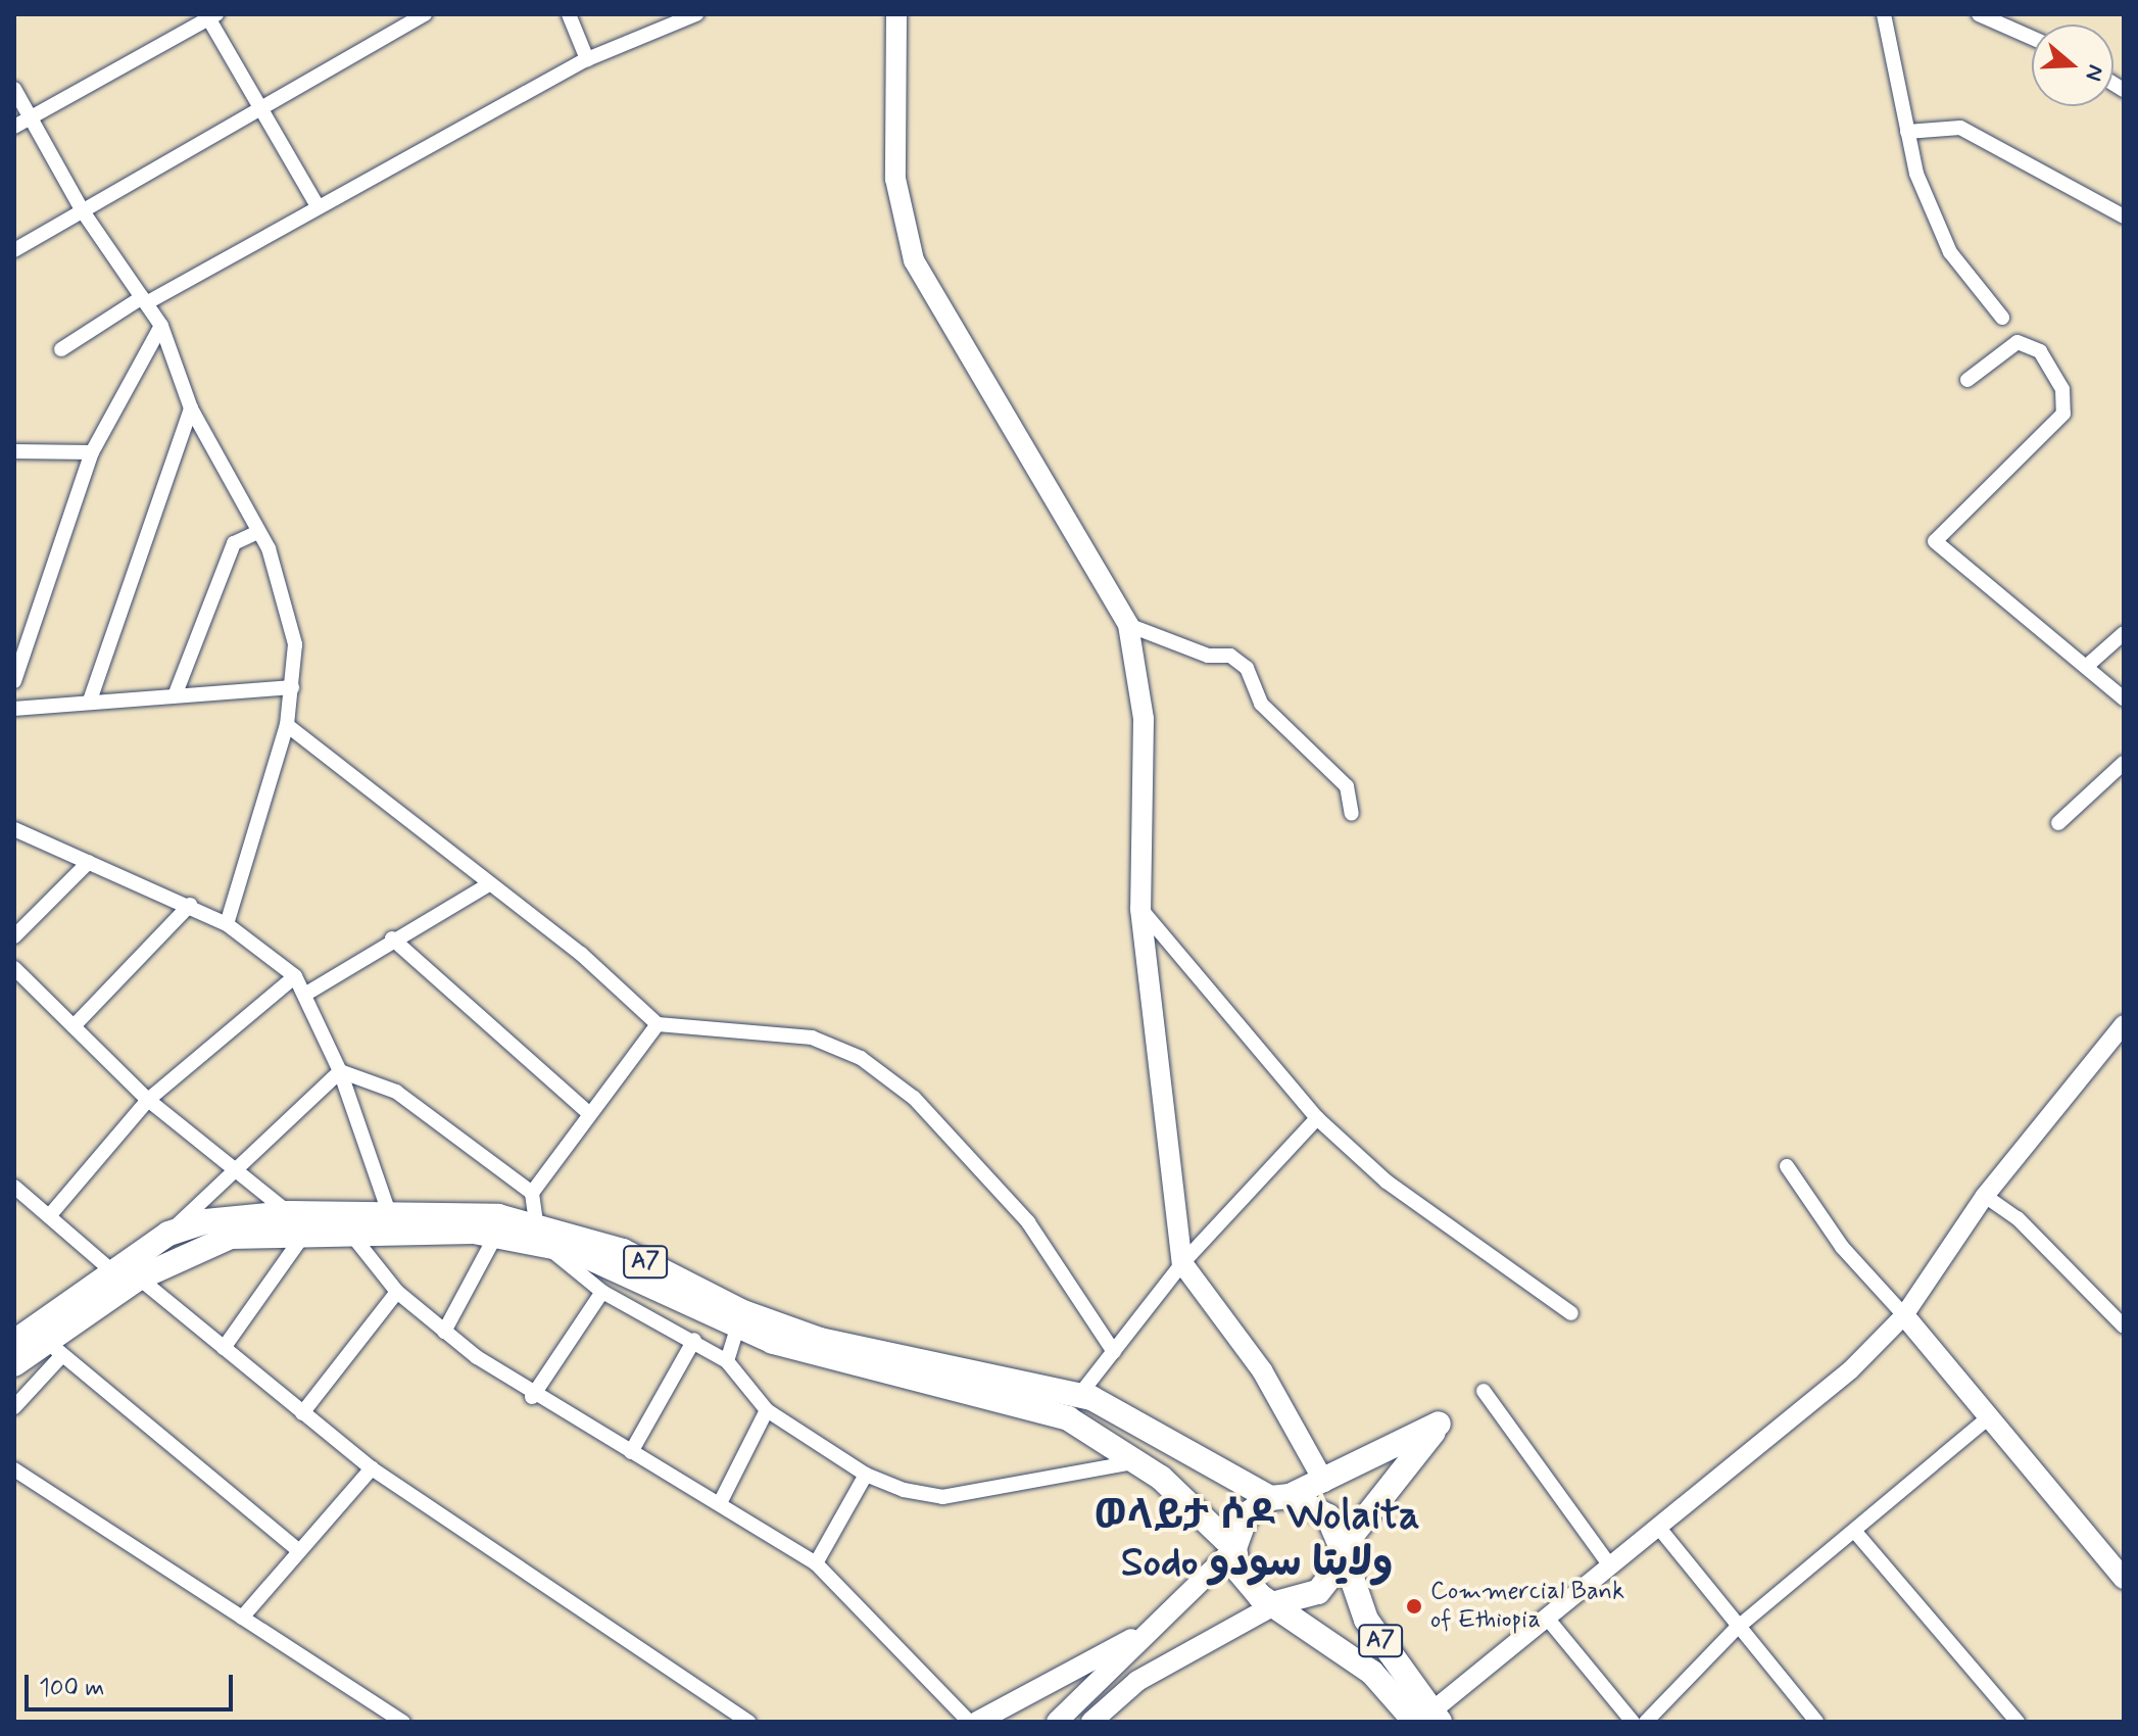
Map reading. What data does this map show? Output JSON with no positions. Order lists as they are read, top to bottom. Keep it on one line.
{"streets":{"main road":["A7"]},"districts":["ወላይታ ሶዶ Wolaita Sodo ولايتا سودو"],"places":["Commercial Bank of Ethiopia"],"scale_bar":"100 m","north":"right"}
